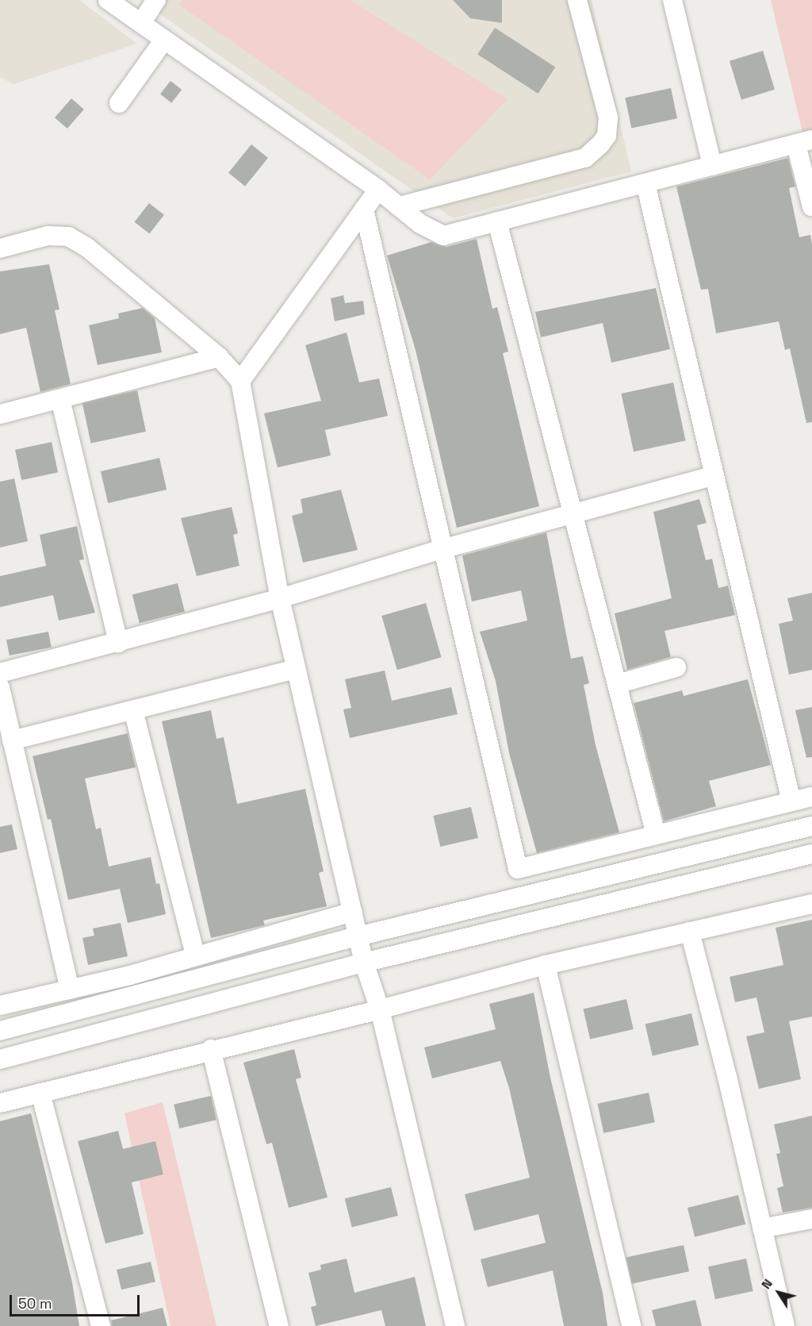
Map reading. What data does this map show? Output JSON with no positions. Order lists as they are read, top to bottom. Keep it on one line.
{"scale_bar":"50 m","north":"top left"}
